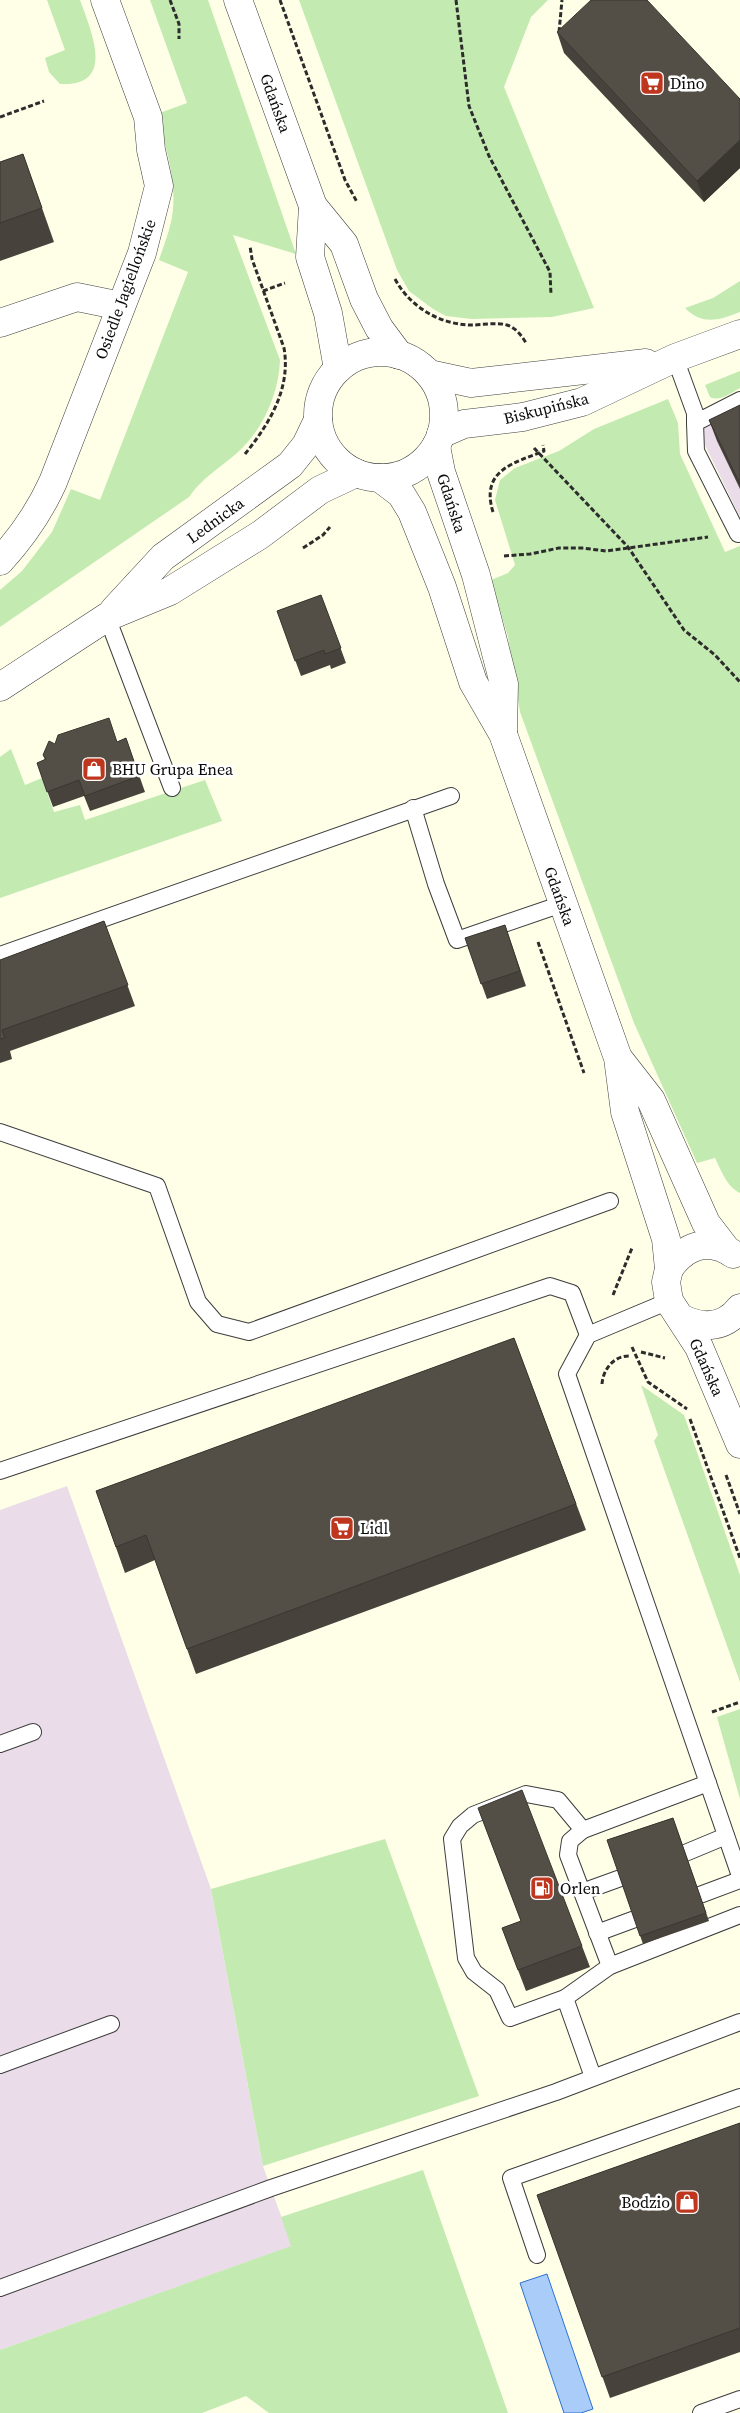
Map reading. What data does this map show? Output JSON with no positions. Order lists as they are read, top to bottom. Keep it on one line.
{"streets":{"street":["Gdańska","Osiedle Jagiellońskie","Biskupińska","Lednicka"]},"crossings":[["Gdańska","Biskupińska"],["Gdańska","Lednicka"],["Biskupińska","Lednicka"]],"places":{"supermarket":["Dino","Lidl"],"shop":["BHU Grupa Enea","Bodzio"],"fuel station":["Orlen"]}}
